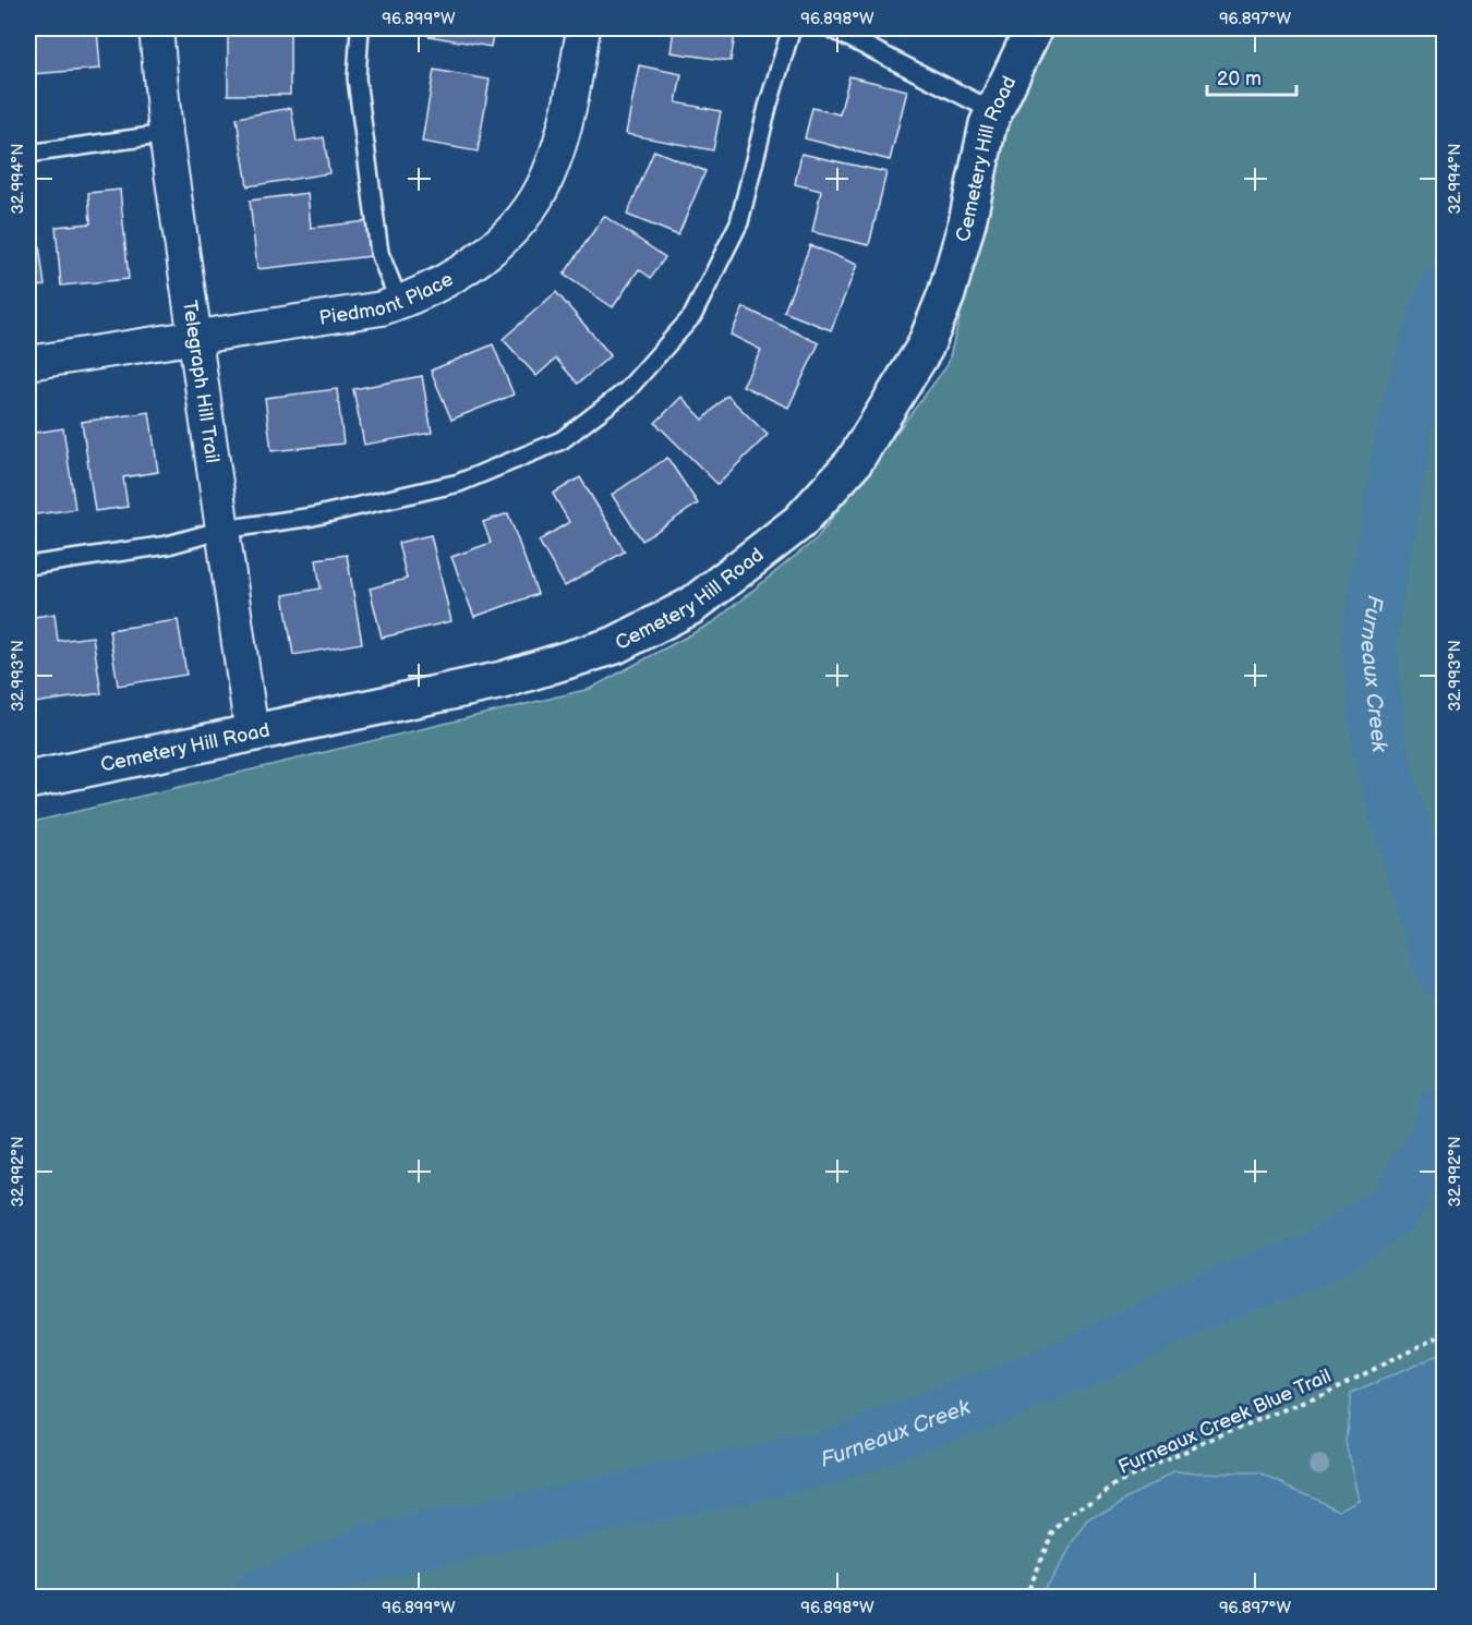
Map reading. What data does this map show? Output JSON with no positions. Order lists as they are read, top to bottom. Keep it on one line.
{"streets":{"street":["Cemetery Hill Road","Piedmont Place","Telegraph Hill Trail"],"path":["Furneaux Creek Blue Trail"]},"crossings":[["Cemetery Hill Road","Telegraph Hill Trail"],["Piedmont Place","Telegraph Hill Trail"]],"water":["Furneaux Creek"],"scale_bar":"20 m","coordinates":["96.899°W","96.898°W","96.897°W","32.994°N","32.993°N","32.992°N"]}
